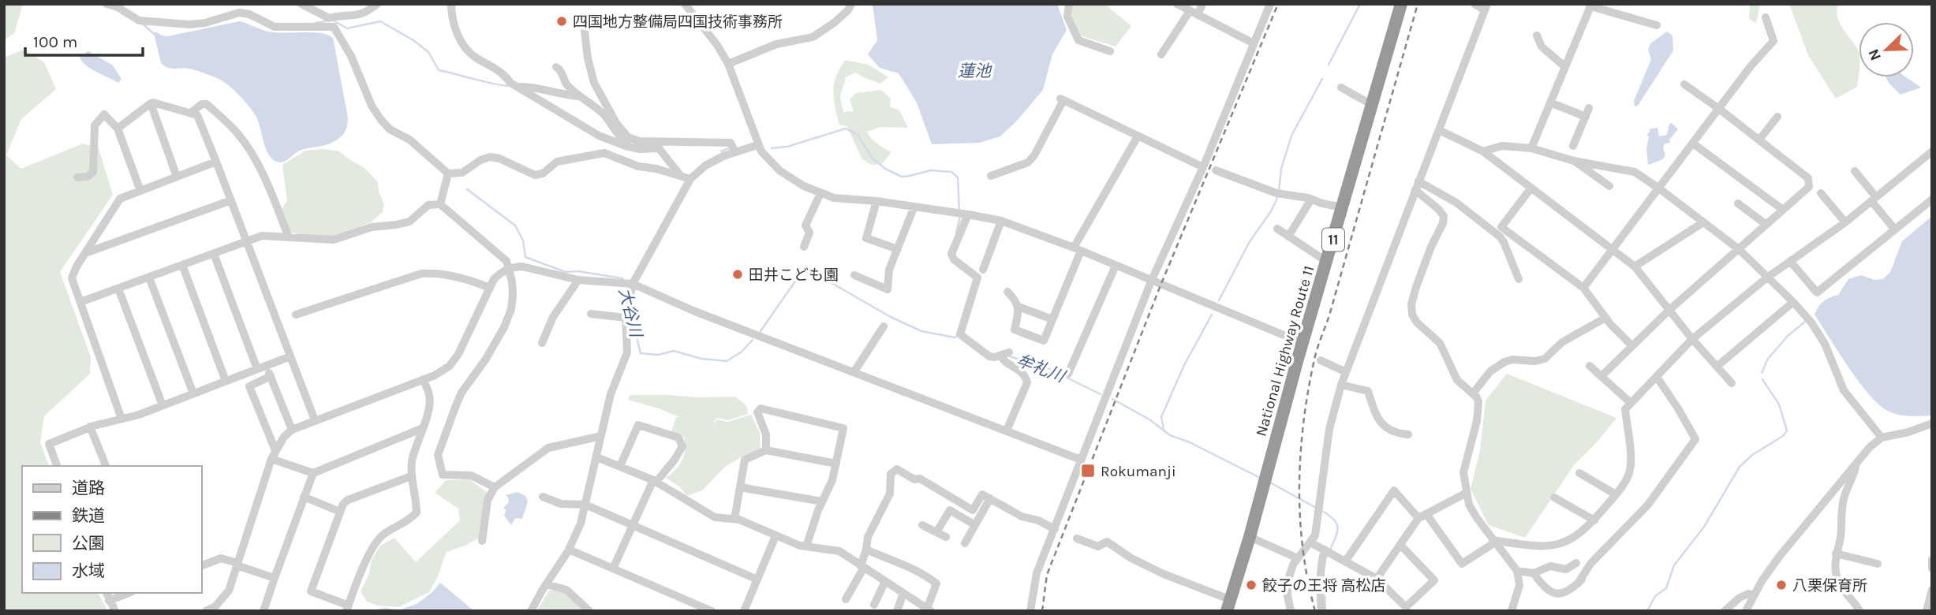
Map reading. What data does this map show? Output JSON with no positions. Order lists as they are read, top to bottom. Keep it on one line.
{"streets":{"highway":["11","National Highway Route 11"]},"water":["蓮池","大谷川","牟礼川"],"places":{"other":["四国地方整備局四国技術事務所","田井こども園","餃子の王将 高松店","八栗保育所"],"transit":["Rokumanji"]},"legend":["道路","鉄道","公園","水域"],"scale_bar":"100 m","north":"bottom left"}
